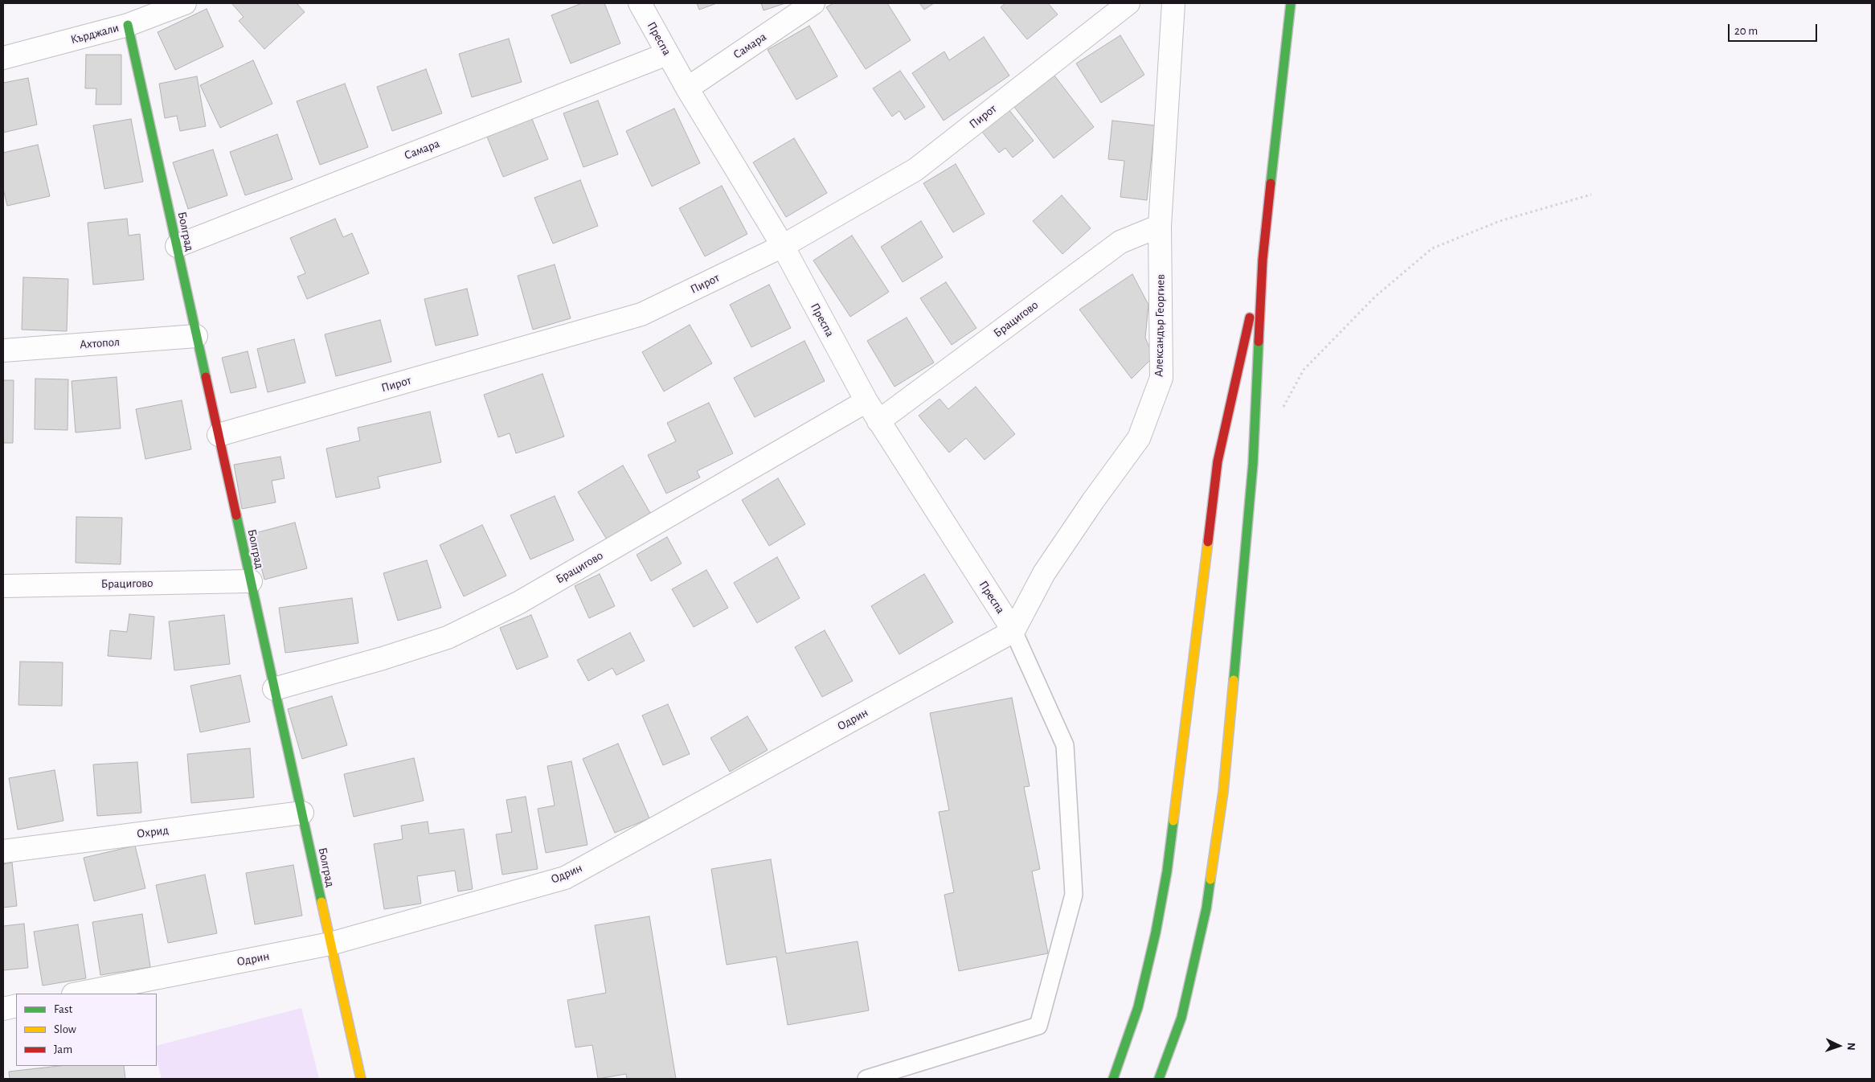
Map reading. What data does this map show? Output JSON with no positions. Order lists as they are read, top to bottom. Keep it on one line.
{"streets":{"main road":["Болград"],"street":["Кърджали","Преспа","Самара","Пирот","Брацигово","Александър Георгиев","Ахтопол","Одрин","Охрид"]},"crossings":[["Кърджали","Болград"],["Преспа","Самара"],["Преспа","Пирот"],["Преспа","Брацигово"],["Преспа","Александър Георгиев"],["Преспа","Одрин"],["Самара","Болград"],["Пирот","Болград"],["Болград","Брацигово"],["Болград","Ахтопол"],["Болград","Одрин"],["Болград","Охрид"],["Брацигово","Александър Георгиев"],["Александър Георгиев","Одрин"]],"legend":["Fast","Slow","Jam"],"scale_bar":"20 m","north":"right"}
